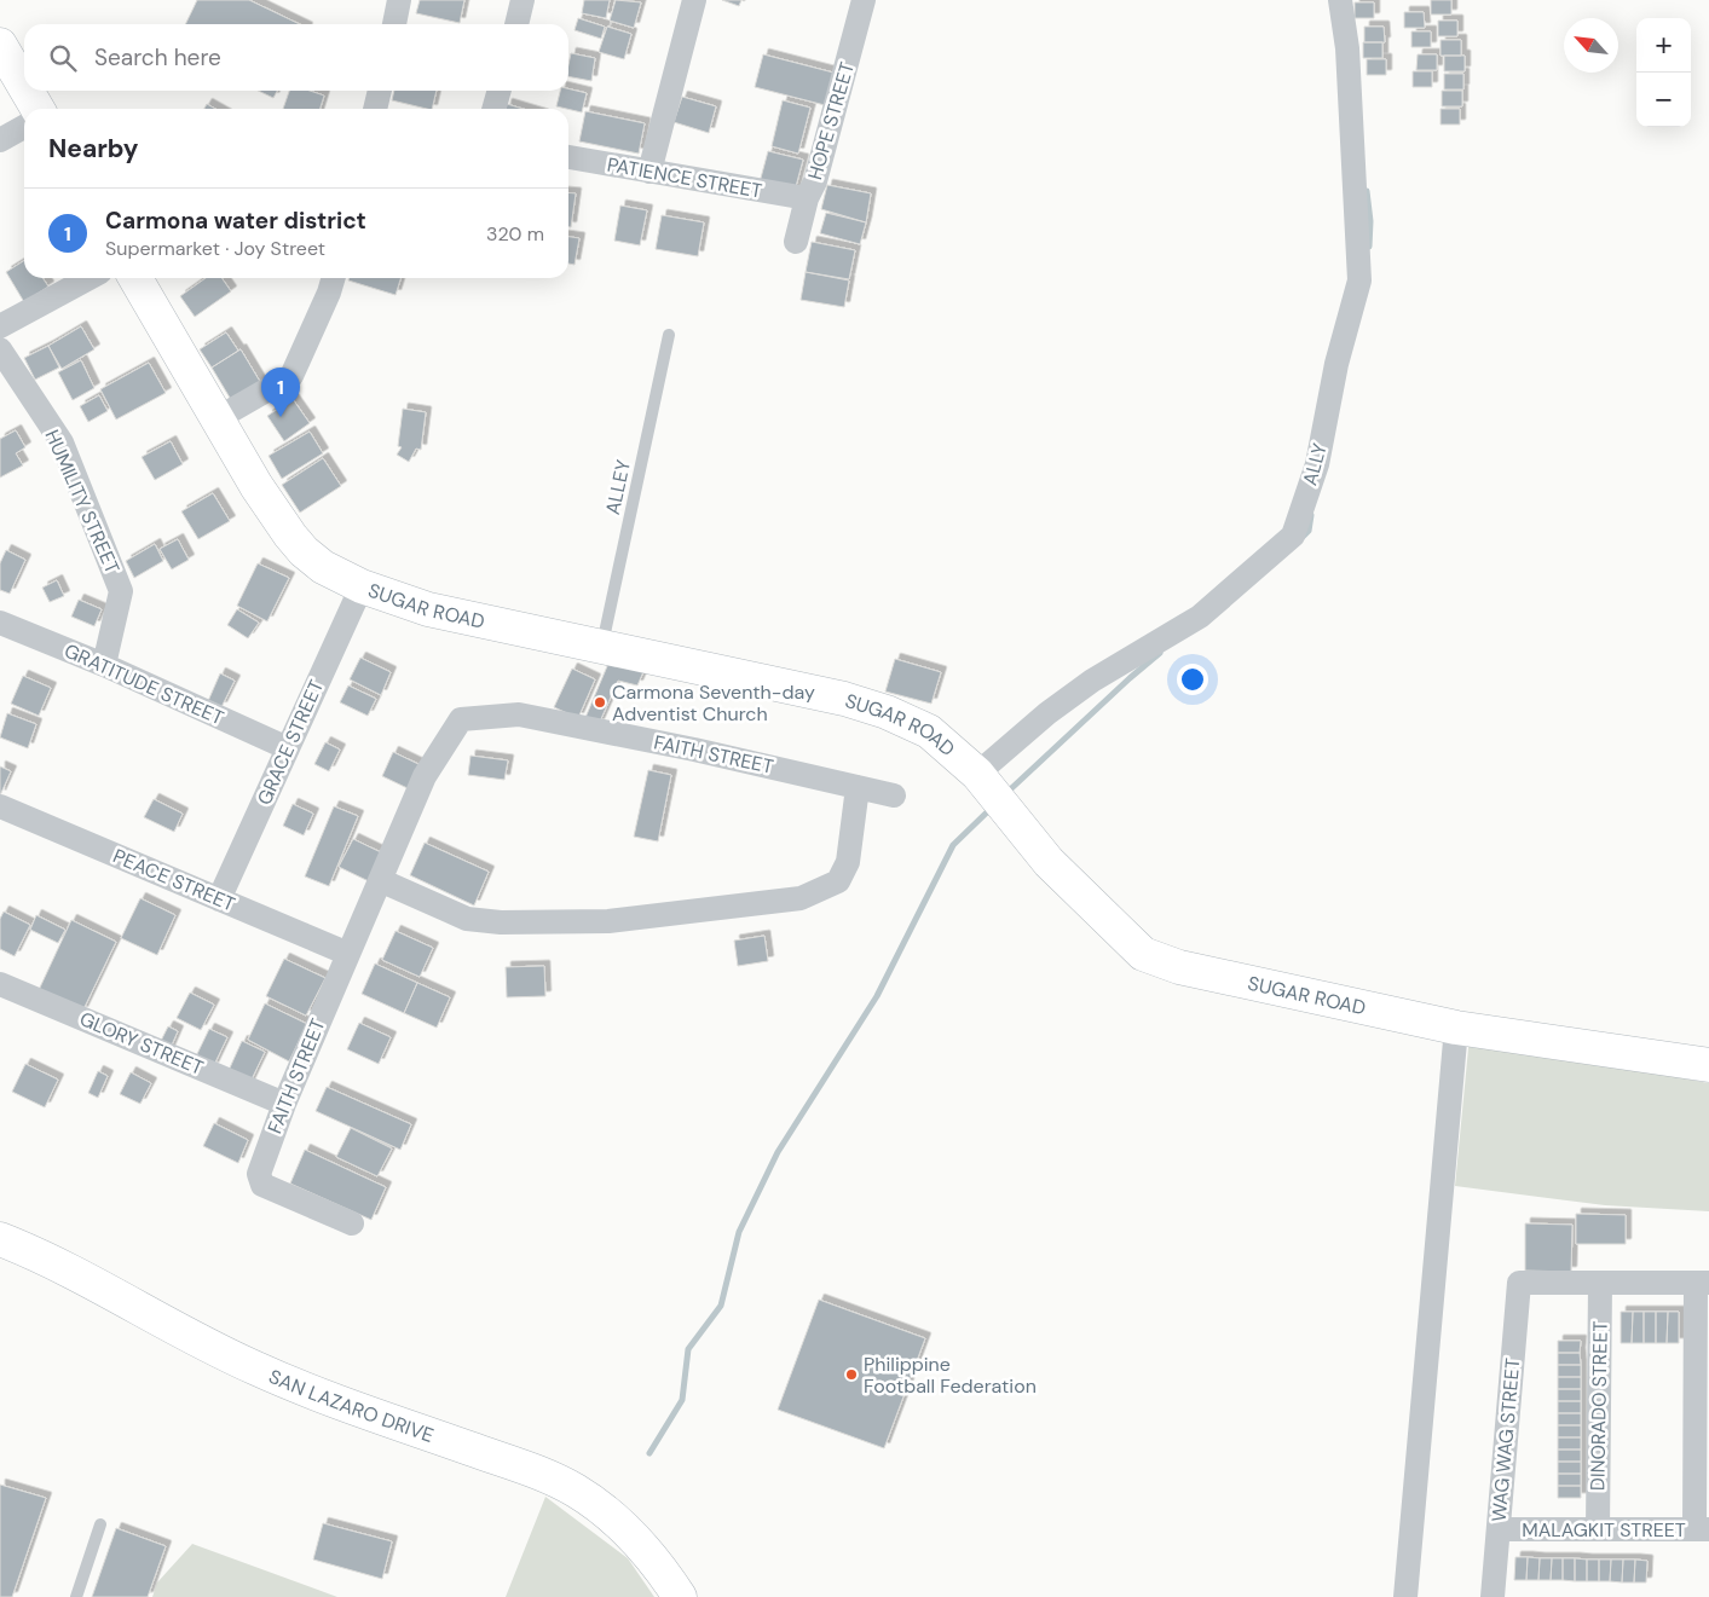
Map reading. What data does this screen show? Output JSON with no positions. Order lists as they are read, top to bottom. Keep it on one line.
{"streets":{"main road":["SUGAR ROAD","SAN LAZARO DRIVE"],"street":["HOPE STREET","PATIENCE STREET","ALLY","HUMILITY STREET","GRATITUDE STREET","GRACE STREET","FAITH STREET","PEACE STREET","GLORY STREET","DINORADO STREET","WAG WAG STREET","MALAGKIT STREET"],"lane":["ALLEY"]},"crossings":[["HOPE STREET","PATIENCE STREET"],["ALLY","SUGAR ROAD"],["ALLEY","SUGAR ROAD"],["HUMILITY STREET","GRATITUDE STREET"],["SUGAR ROAD","GRACE STREET"],["GRATITUDE STREET","GRACE STREET"],["GRACE STREET","PEACE STREET"],["FAITH STREET","PEACE STREET"],["FAITH STREET","GLORY STREET"],["DINORADO STREET","WAG WAG STREET"],["DINORADO STREET","MALAGKIT STREET"],["WAG WAG STREET","MALAGKIT STREET"]],"places":["Carmona Seventh-day Adventist Church","Philippine Football Federation"],"north":"top left","page":{"map_buttons":["+","−"],"search":"Search here","heading":"Nearby","list":[{"mark":"1","name":"Carmona water district","note":"Supermarket · Joy Street","value":"320 m"}],"pins":"1"}}
